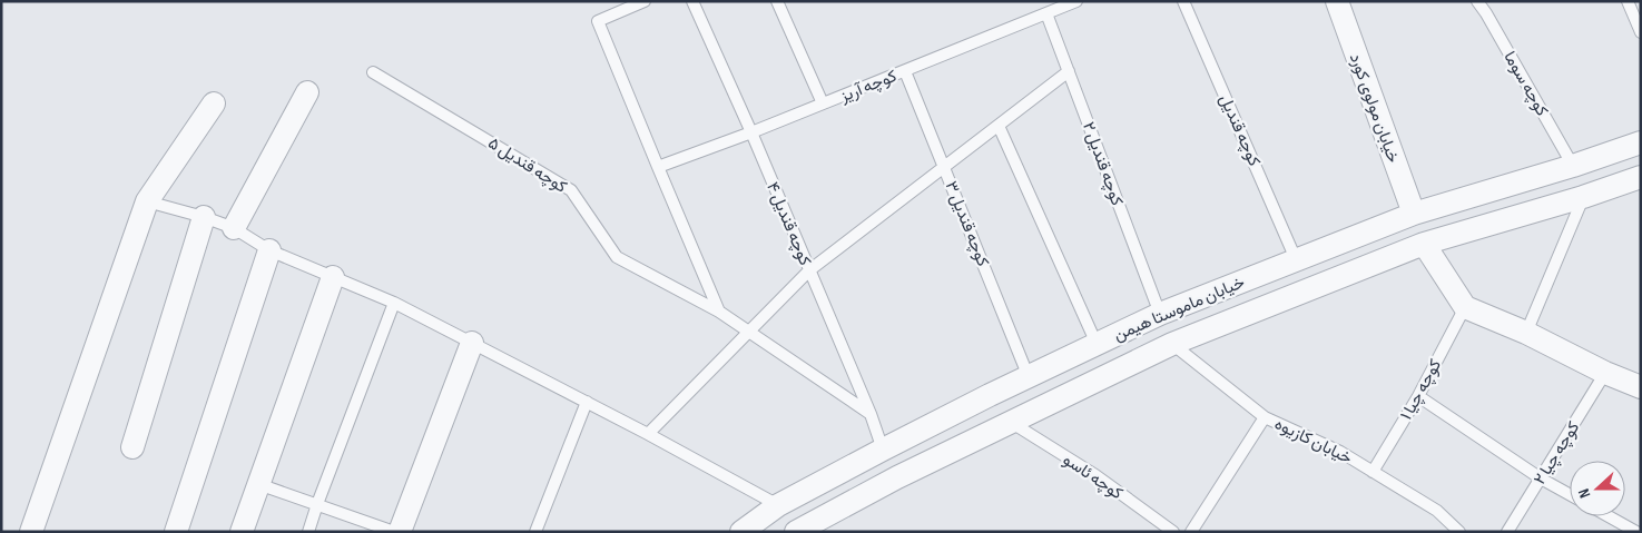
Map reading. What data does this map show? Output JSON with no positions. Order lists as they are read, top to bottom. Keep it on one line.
{"streets":{"street":["خیابان مولوی کورد","خیابان ماموستا هیمن"],"lane":["کوچه سوما","کوچه آریز","کوچه قندیل","کوچه قندیل ۲","کوچه قندیل ۵","کوچه قندیل ۴","کوچه قندیل ۳","کوچه چیا ۱","خیابان کازیوه","کوچه چیا ۲","کوچه ئاسو"]},"crossings":[["کوچه سوما","خیابان ماموستا هیمن"],["کوچه آریز","کوچه قندیل ۲"],["کوچه آریز","کوچه قندیل ۴"],["کوچه آریز","کوچه قندیل ۳"],["خیابان مولوی کورد","خیابان ماموستا هیمن"],["کوچه قندیل","خیابان ماموستا هیمن"],["کوچه قندیل ۲","خیابان ماموستا هیمن"],["کوچه قندیل ۵","کوچه قندیل ۴"],["کوچه قندیل ۴","خیابان ماموستا هیمن"],["کوچه قندیل ۳","خیابان ماموستا هیمن"],["خیابان ماموستا هیمن","خیابان کازیوه"],["خیابان ماموستا هیمن","کوچه ئاسو"],["کوچه چیا ۱","خیابان کازیوه"]],"north":"left"}
